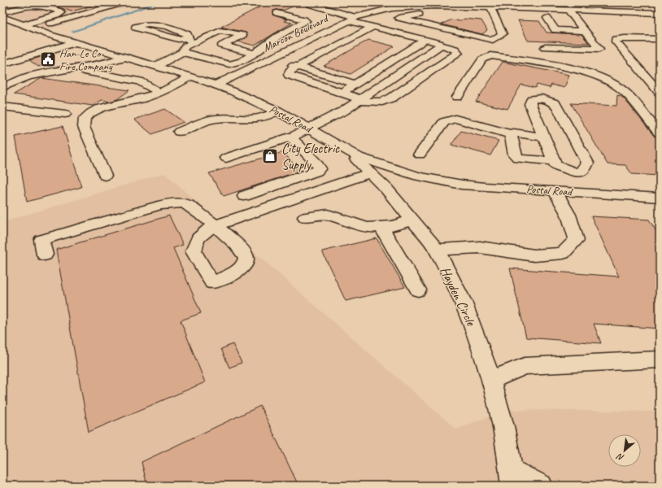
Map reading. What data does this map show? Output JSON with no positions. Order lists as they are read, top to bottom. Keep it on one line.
{"streets":{"street":["Marcon Boulevard","Postal Road","Hayden Circle"]},"crossings":[["Marcon Boulevard","Postal Road"],["Postal Road","Hayden Circle"]],"places":{"public building":["Han-Le Co Fire Company"],"shop":["City Electric Supply"]},"north":"bottom left"}
